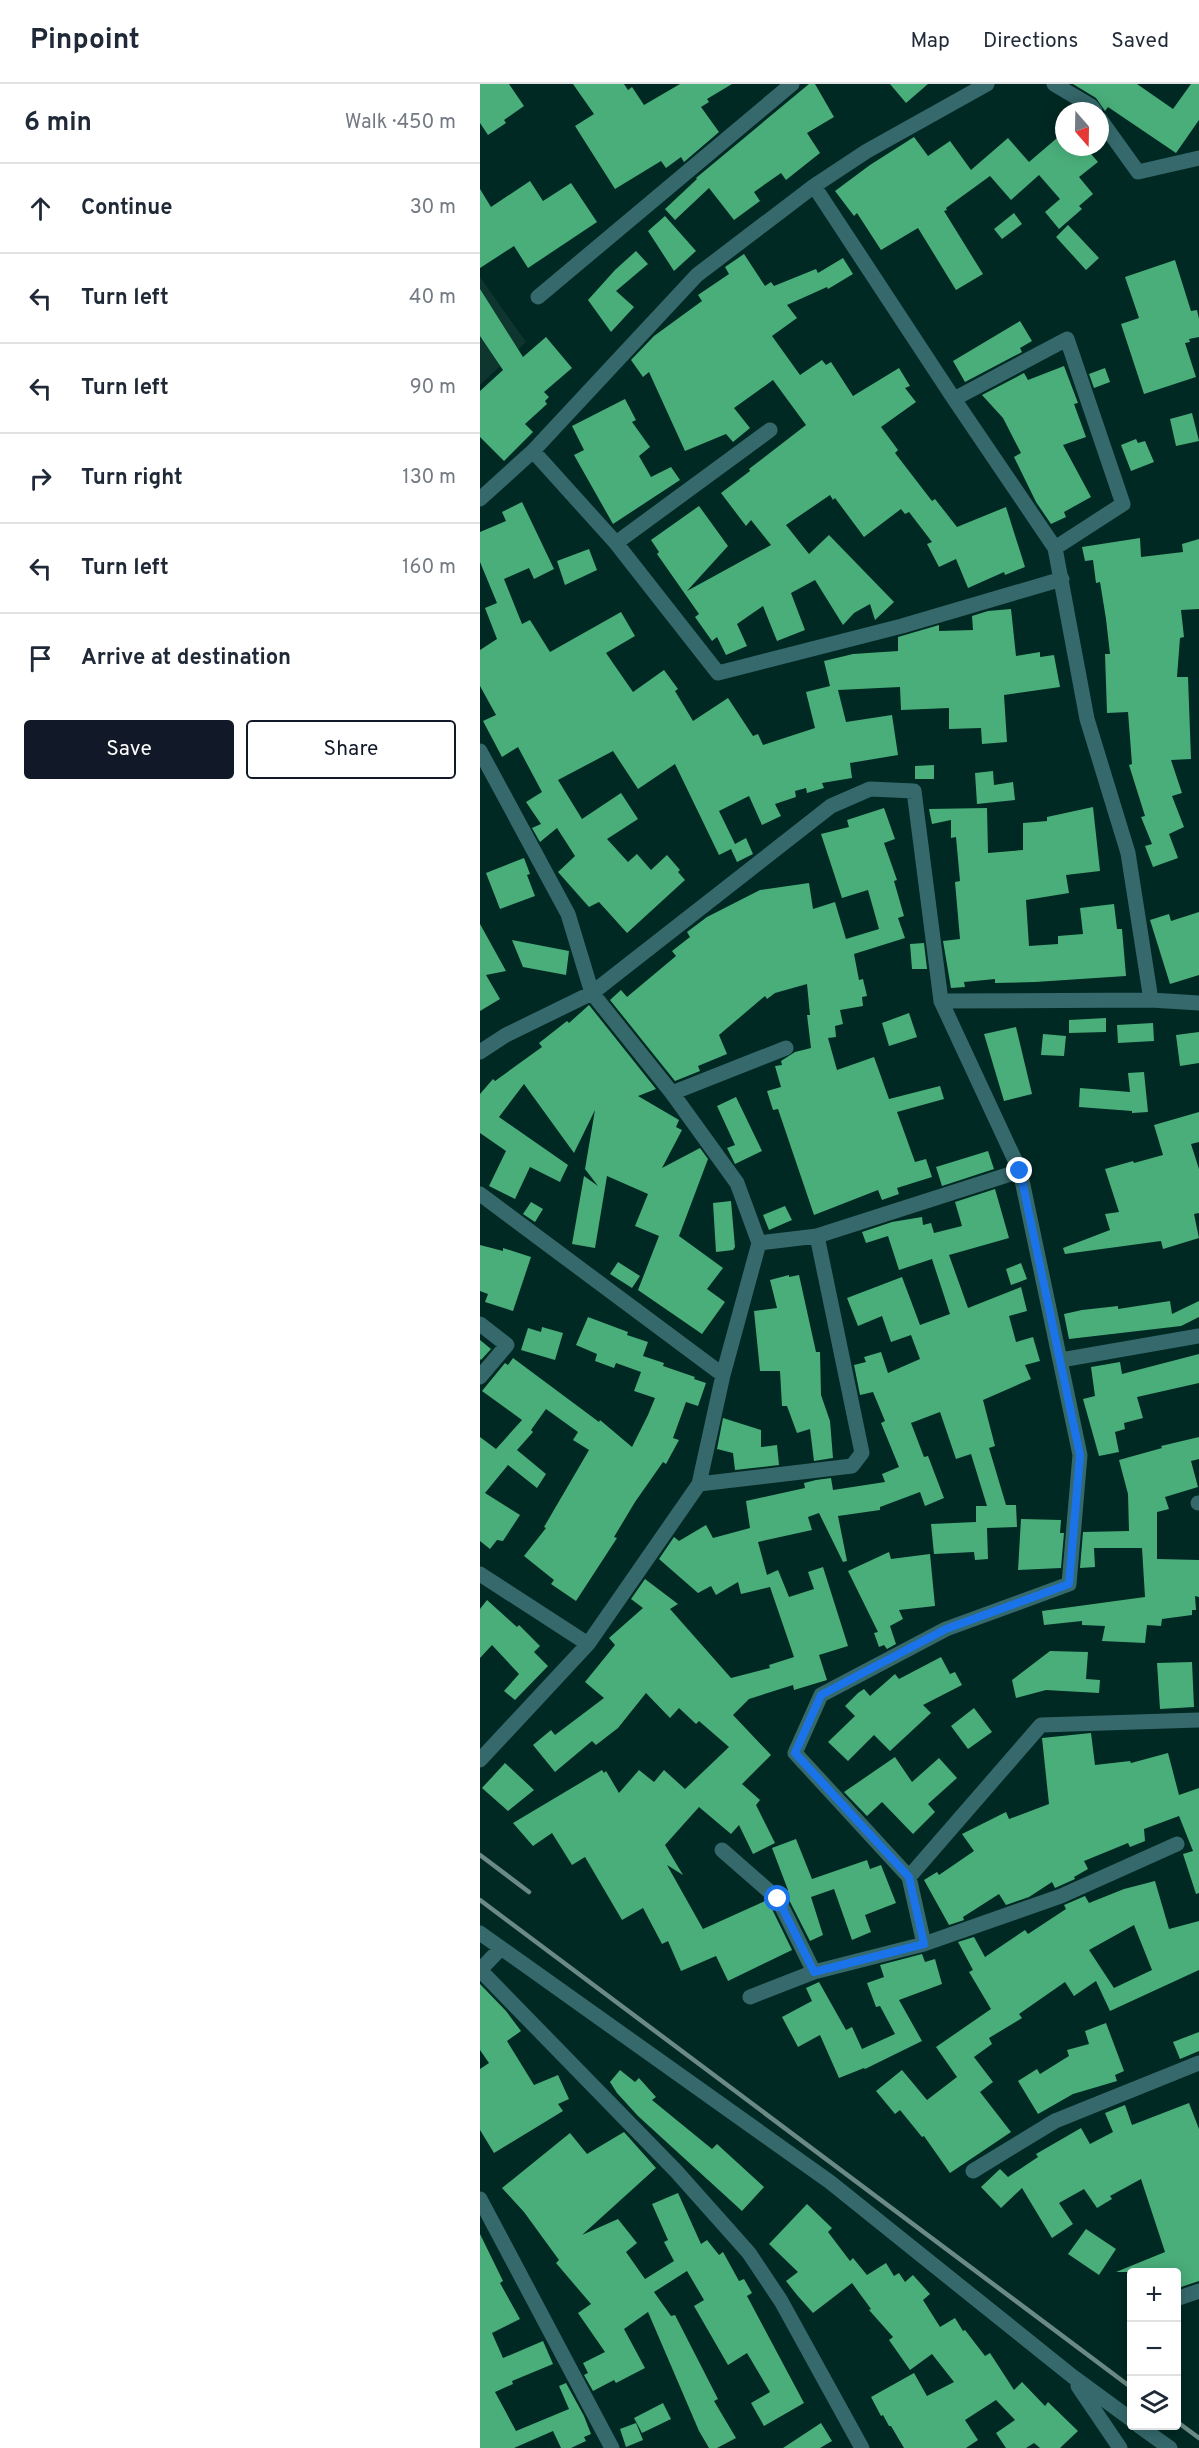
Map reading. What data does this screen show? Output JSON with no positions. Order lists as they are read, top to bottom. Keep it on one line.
{"north":"bottom","page":{"header":"Pinpoint","nav":["Map","Directions","Saved"],"heading":["6 min","Walk · 450 m"],"list":[["Continue","30 m"],["Turn left","40 m"],["Turn left","90 m"],["Turn right","130 m"],["Turn left","160 m"],"Arrive at destination"],"buttons":["Save","Share"],"map_buttons":["+","−"]}}
